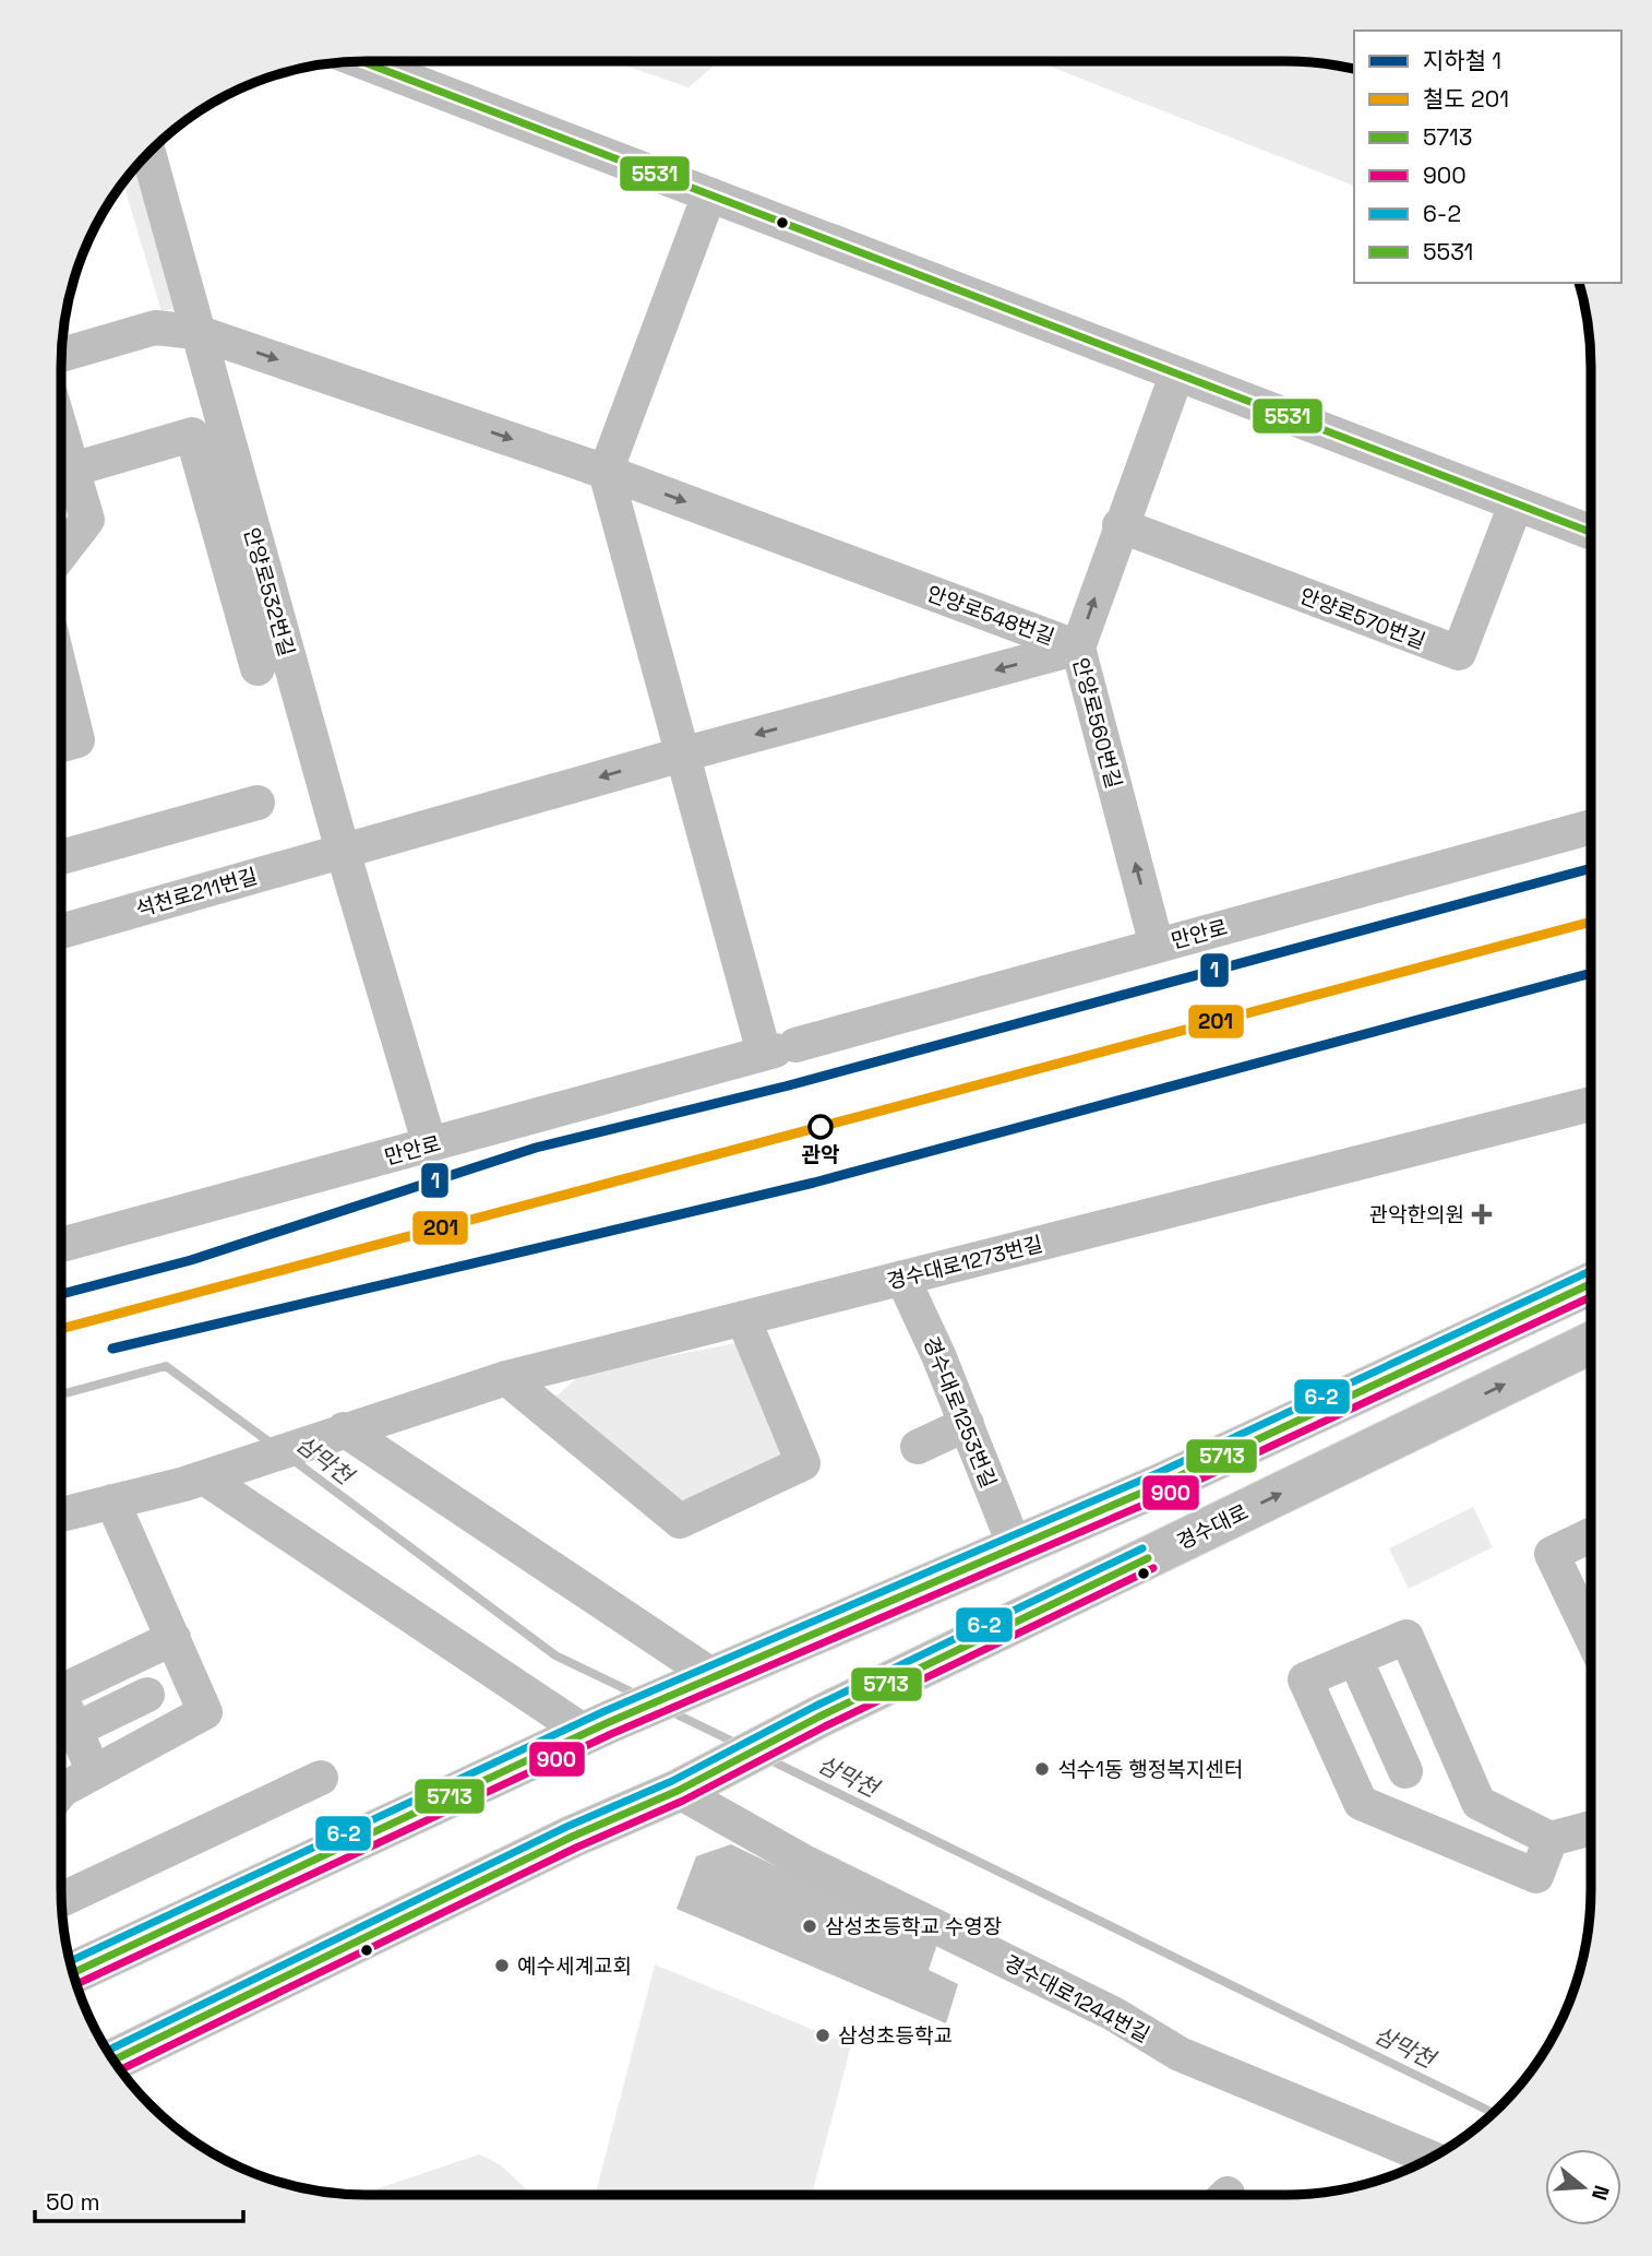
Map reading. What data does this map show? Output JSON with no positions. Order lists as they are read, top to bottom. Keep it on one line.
{"streets":{"main road":["경수대로"],"street":["안양로532번길","안양로548번길","안양로570번길","안양로560번길","석천로211번길","만안로","경수대로1273번길","경수대로1253번길","경수대로1244번길"]},"crossings":[["안양로532번길","석천로211번길"],["안양로532번길","만안로"],["안양로548번길","안양로560번길"],["안양로570번길","안양로560번길"],["안양로560번길","만안로"],["경수대로1273번길","경수대로1253번길"],["경수대로","경수대로1244번길"]],"one_way":["안양로560번길"],"water":["삼막천"],"places":{"other":["관악","석수1동 행정복지센터","삼성초등학교 수영장","예수세계교회","삼성초등학교"],"health":["관악한의원"]},"lines":["transit line 5531","metro line 1","rail line 201","transit line 6-2","transit line 5713","transit line 900"],"legend":["지하철 1","철도 201","5713","900","6-2","5531"],"scale_bar":"50 m","north":"right"}
